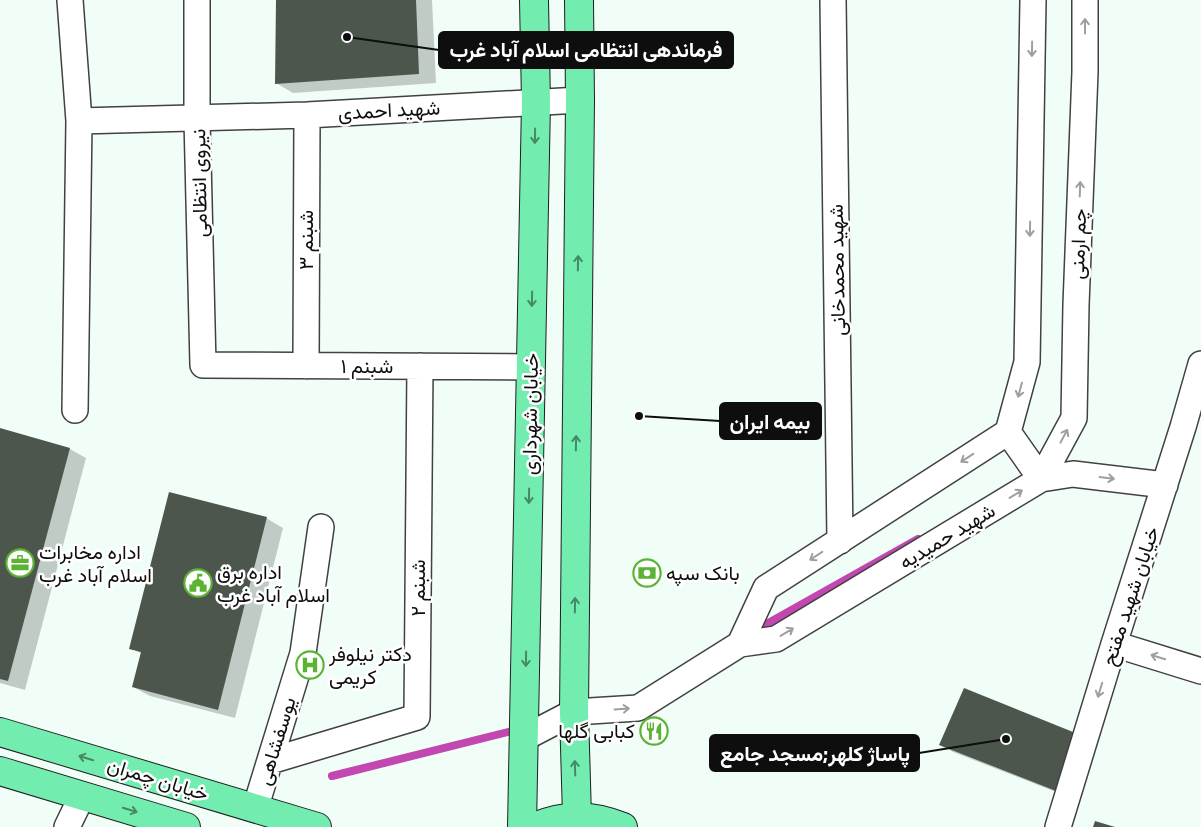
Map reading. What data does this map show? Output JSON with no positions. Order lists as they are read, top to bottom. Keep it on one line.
{"streets":{"main road":["خیابان شهرداری","خیابان چمران"],"street":["شهید احمدی","نیروی انتظامی","شبنم ۳","چم ارمنی","شهید محمدخانی","شبنم ۱","شهید حمیدیه","شبنم ۲","خیابان شهید مفتح","یوسفشاهی"]},"crossings":[["شهید احمدی","نیروی انتظامی"],["شهید احمدی","شبنم ۳"],["شهید احمدی","خیابان شهرداری"],["نیروی انتظامی","شبنم ۱"],["شبنم ۳","شبنم ۱"],["چم ارمنی","شهید حمیدیه"],["شبنم ۱","خیابان شهرداری"],["شبنم ۱","شبنم ۲"],["شهید حمیدیه","خیابان شهید مفتح"],["شبنم ۲","یوسفشاهی"],["یوسفشاهی","خیابان چمران"]],"one_way":["خیابان شهید مفتح"],"places":{"other":["فرماندهی انتظامی اسلام آباد غرب","بیمه ایران","پاساژ کلهر;مسجد جامع"],"office":["اداره مخابرات اسلام آباد غرب"],"bank":["بانک سپه"],"public building":["اداره برق اسلام آباد غرب"],"hospital":["دکتر نیلوفر کریمی"],"restaurant":["کبابی گلها"]}}
